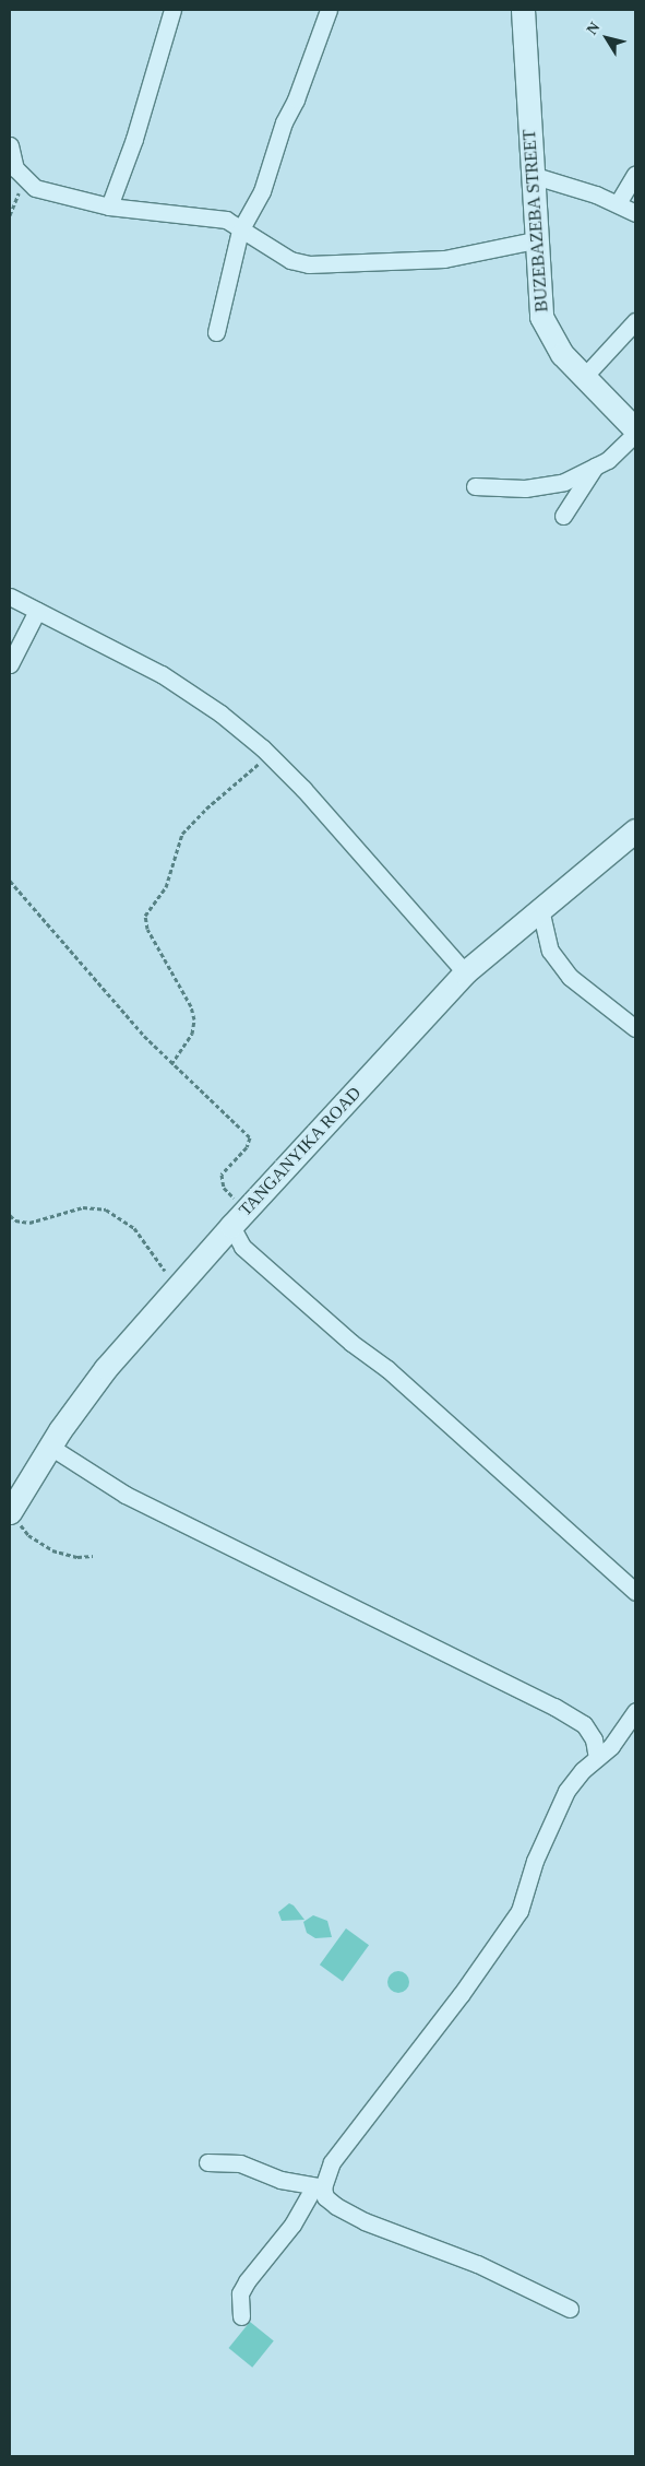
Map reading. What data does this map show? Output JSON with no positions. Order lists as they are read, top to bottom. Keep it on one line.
{"streets":{"street":["BUZEBAZEBA STREET","TANGANYIKA ROAD"]},"north":"top left"}
